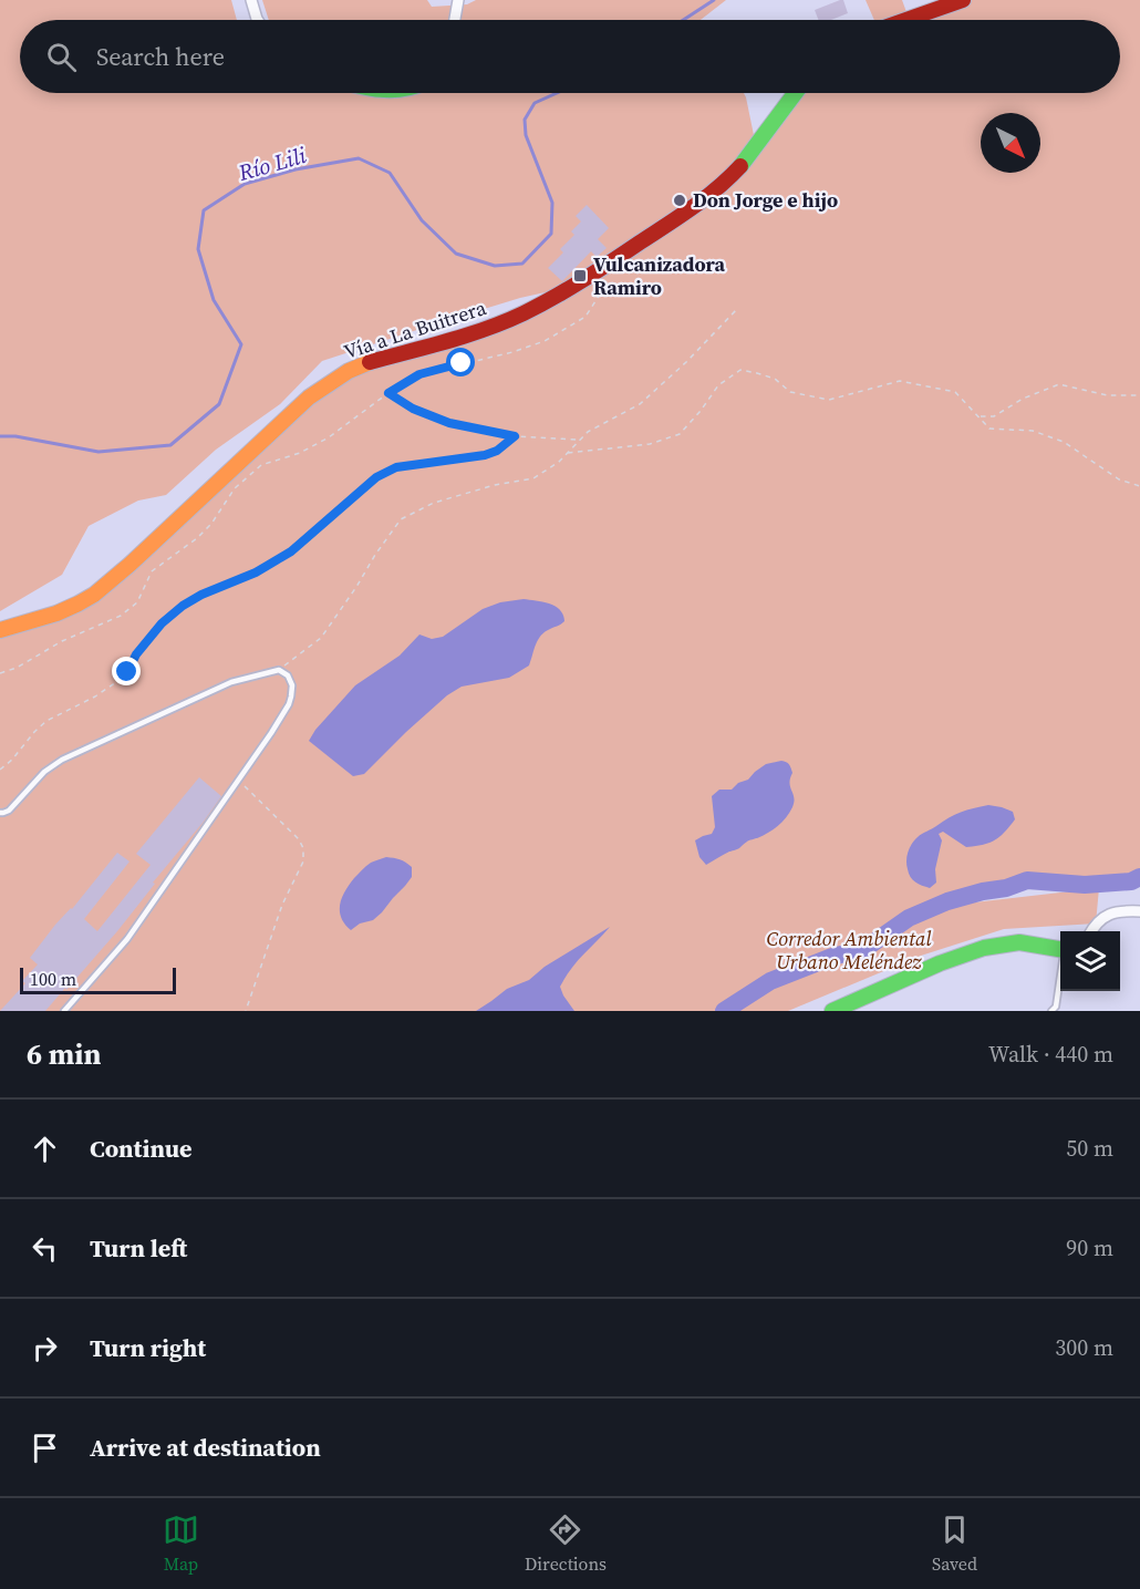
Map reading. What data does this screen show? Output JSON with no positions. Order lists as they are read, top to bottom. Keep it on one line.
{"streets":{"street":["Vía a La Buitrera"]},"water":["Río Lili"],"parks":["Corredor Ambiental Urbano Meléndez"],"places":{"other":["Don Jorge e hijo"],"transit":["Vulcanizadora Ramiro"]},"scale_bar":"100 m","north":"bottom right","page":{"search":"Search here","scale":"100 m","heading":["6 min","Walk · 440 m"],"list":[["Continue","50 m"],["Turn left","90 m"],["Turn right","300 m"],"Arrive at destination"],"nav":["Map","Directions","Saved"]}}
